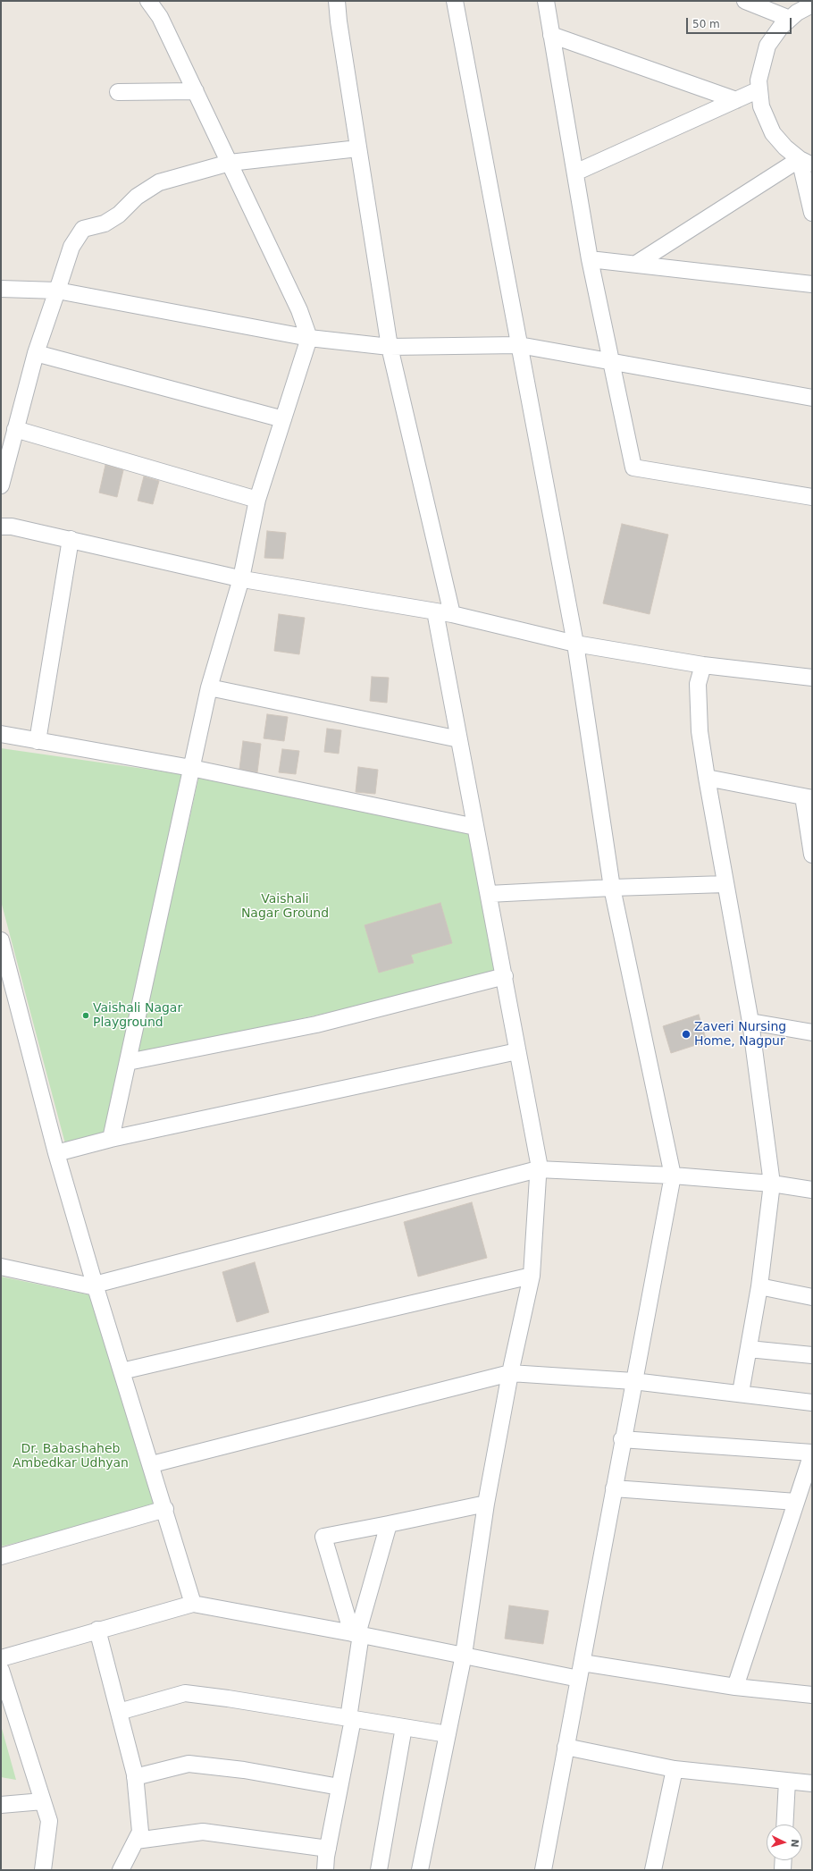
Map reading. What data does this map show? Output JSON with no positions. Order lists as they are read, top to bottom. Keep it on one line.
{"parks":["Vaishali Nagar Ground","Dr. Babashaheb Ambedkar Udhyan"],"places":["Vaishali Nagar Playground","Zaveri Nursing Home, Nagpur"],"scale_bar":"50 m","north":"right"}
